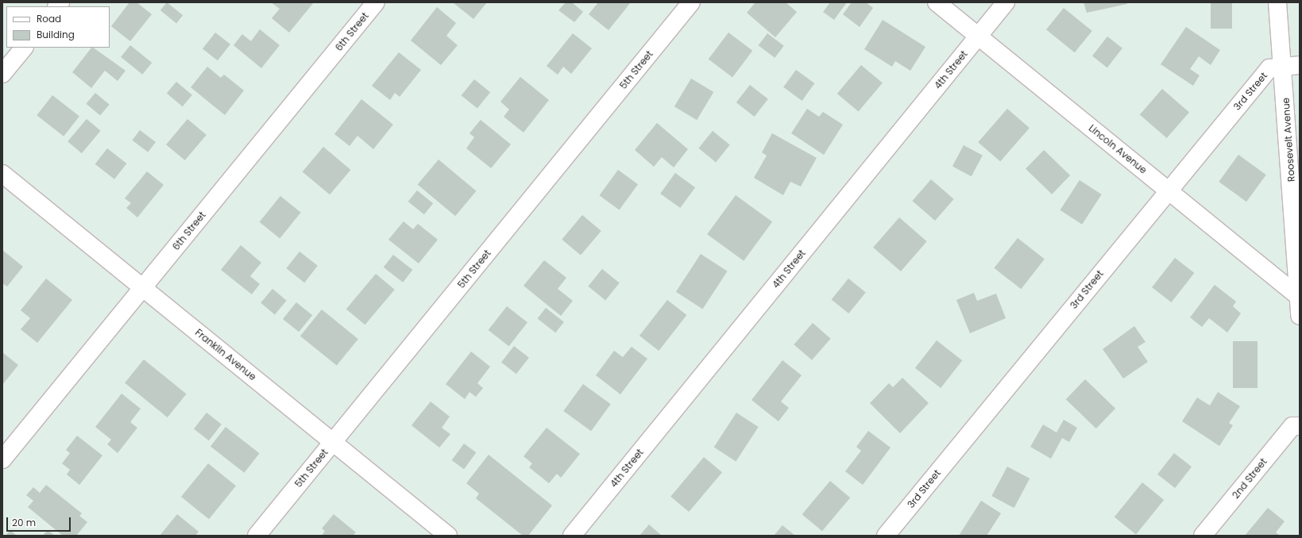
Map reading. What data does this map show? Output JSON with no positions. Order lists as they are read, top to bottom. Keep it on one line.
{"streets":{"street":["6th Street","5th Street","4th Street","3rd Street","Roosevelt Avenue","Lincoln Avenue","Franklin Avenue","2nd Street"]},"crossings":[["6th Street","Franklin Avenue"],["5th Street","Franklin Avenue"],["4th Street","Lincoln Avenue"],["3rd Street","Roosevelt Avenue"],["3rd Street","Lincoln Avenue"],["Roosevelt Avenue","Lincoln Avenue"]],"legend":["Road","Building"],"scale_bar":"20 m"}
